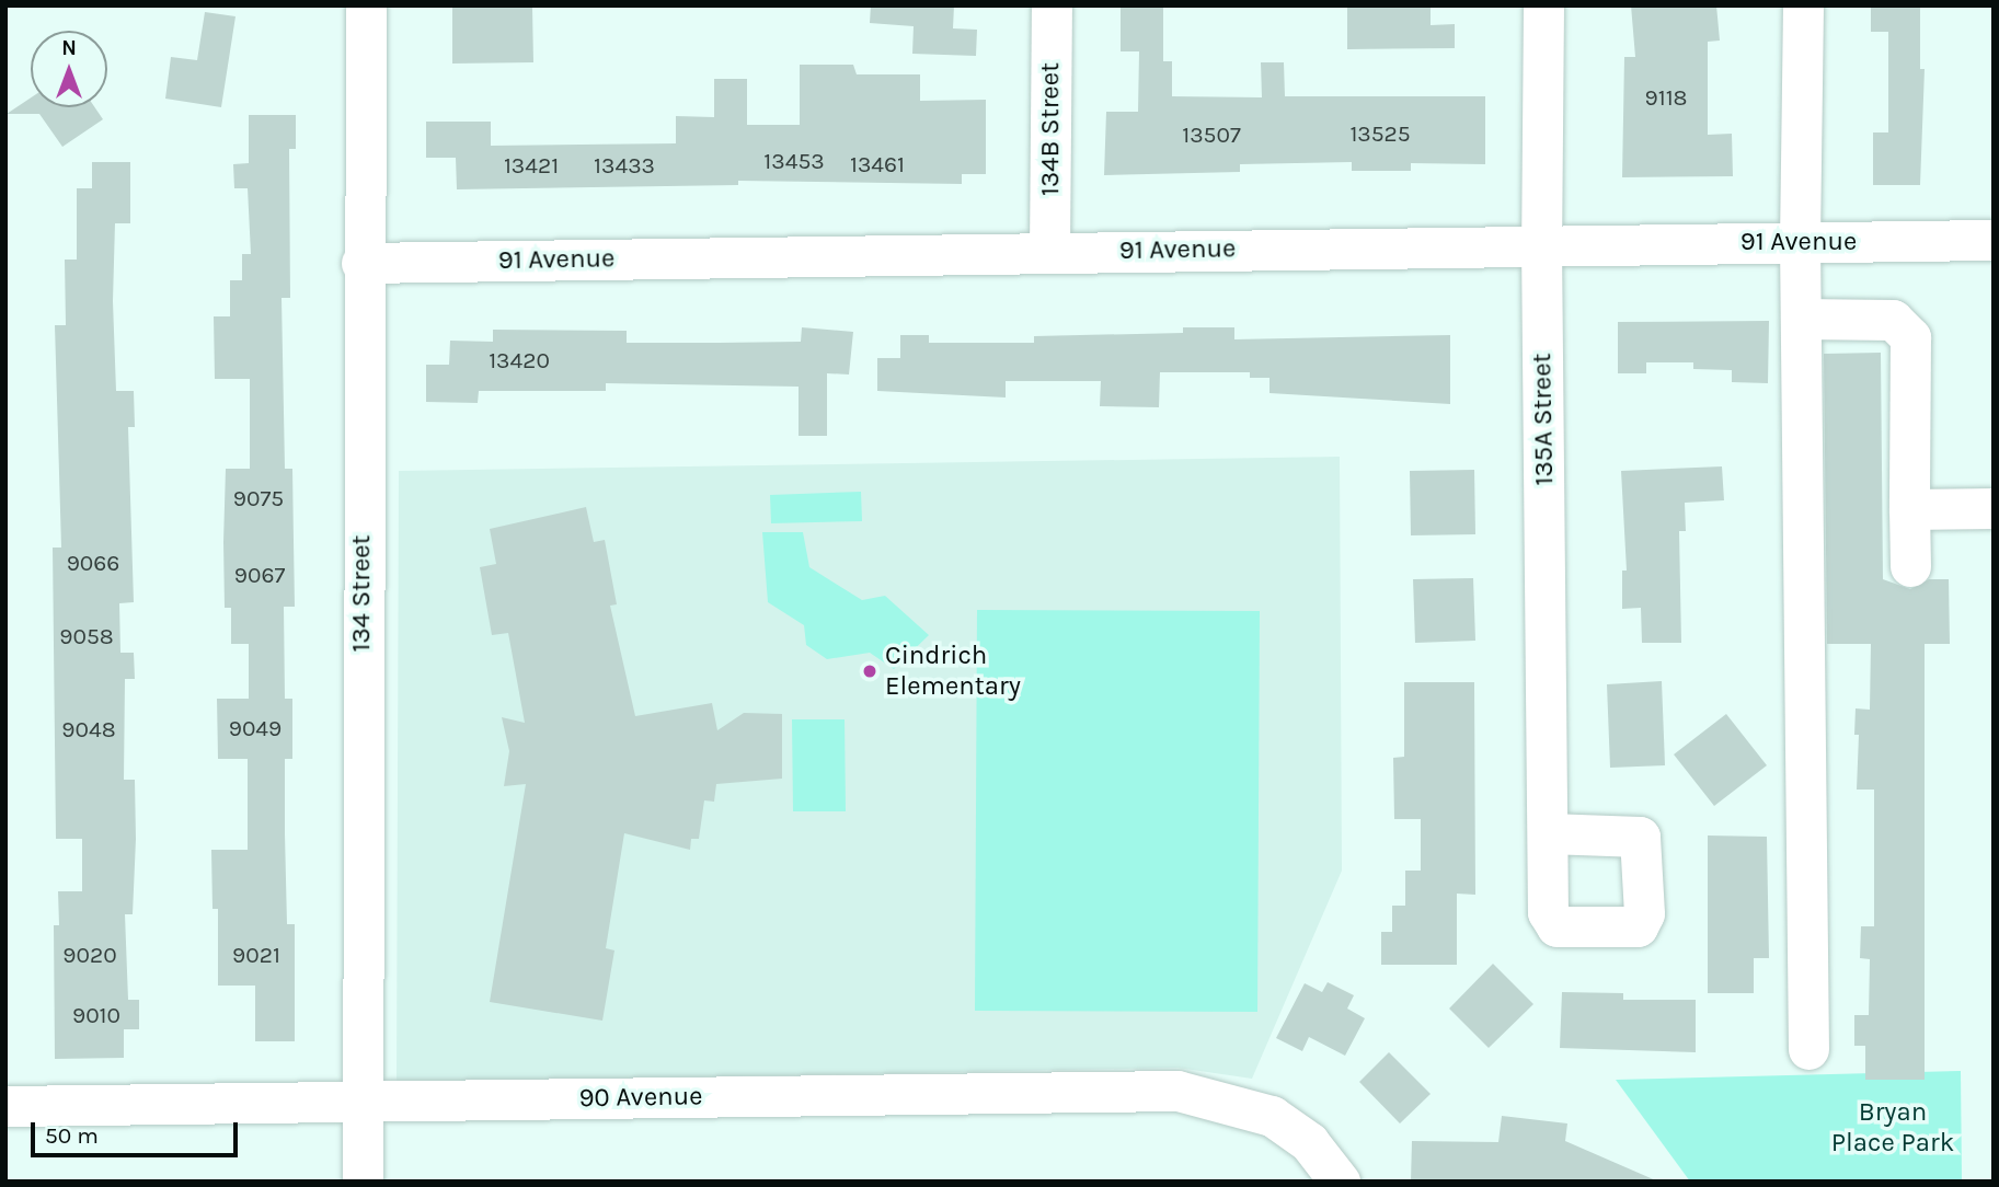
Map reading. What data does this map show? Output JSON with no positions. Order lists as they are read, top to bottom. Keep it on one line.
{"streets":{"street":["134B Street","91 Avenue","135A Street","134 Street","90 Avenue"]},"crossings":[["134B Street","91 Avenue"],["91 Avenue","135A Street"],["91 Avenue","134 Street"],["134 Street","90 Avenue"]],"parks":["Bryan Place Park"],"places":["Cindrich Elementary"],"house_numbers":["9118","13525","13507","13453","13461","13421","13433","13420","9075","9066","9067","9058","9049","9048","9020","9021","9010"],"scale_bar":"50 m","north":"top"}
